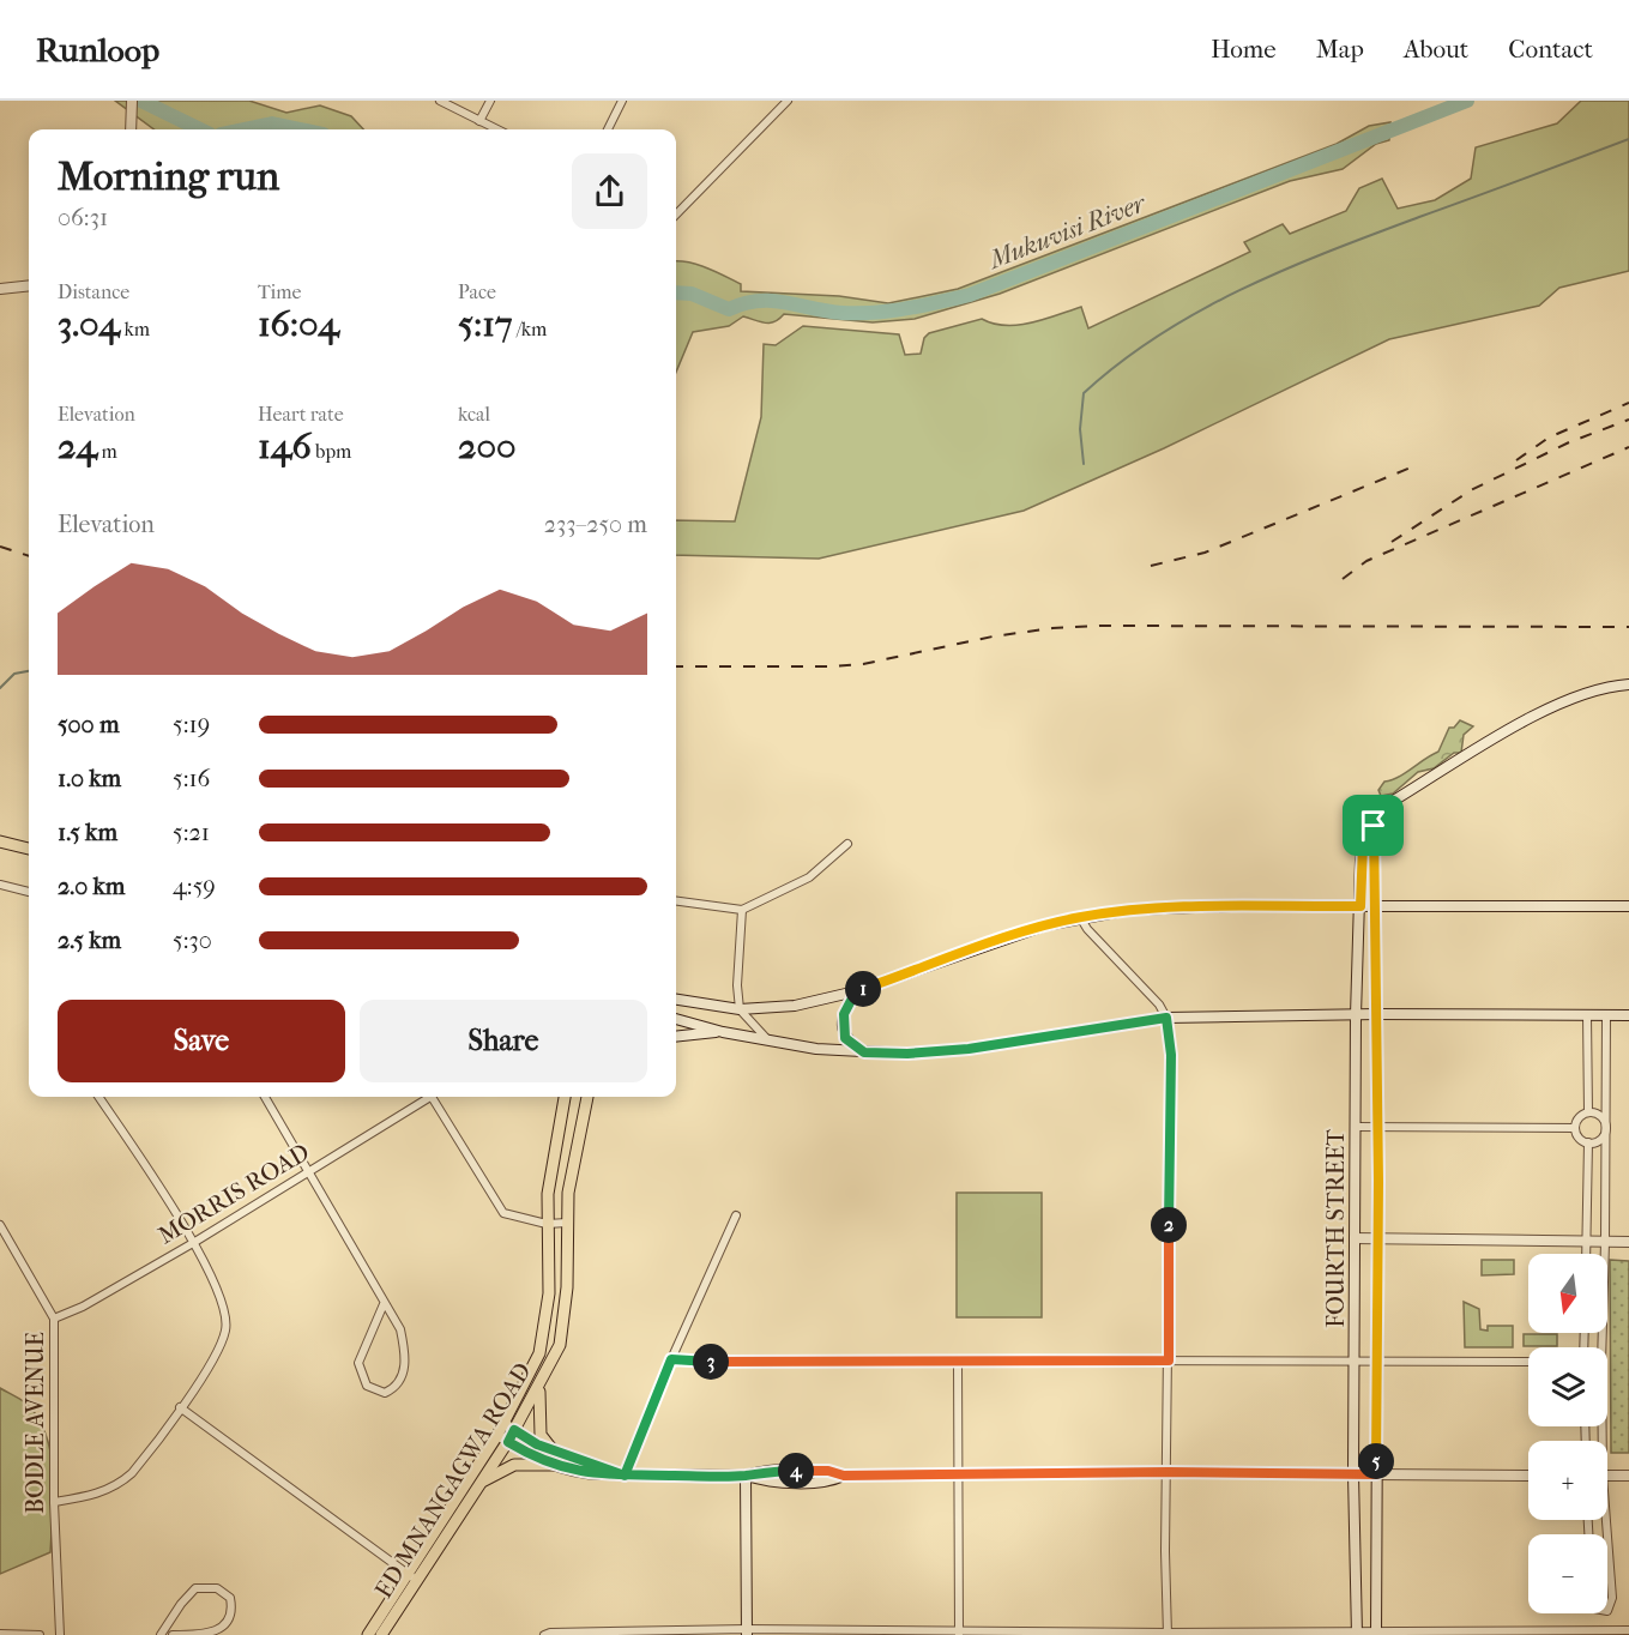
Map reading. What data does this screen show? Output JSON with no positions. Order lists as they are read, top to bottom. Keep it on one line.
{"streets":{"main road":["FOURTH STREET","ED MNANGAGWA ROAD"],"street":["MORRIS ROAD","BODLE AVENUE"]},"crossings":[["MORRIS ROAD","BODLE AVENUE"]],"water":["Mukuvisi River"],"north":"bottom","page":{"header":"Runloop","nav":["Home","Map","About","Contact"],"heading":["Morning run","06:31"],"stats":[["Distance","3.04 km"],["Time","16:04"],["Pace","5:17 /km"],["Elevation","24 m"],["Heart rate","146 bpm"],["kcal","200"]],"chart":["Elevation","233–250 m"],"list":[{"name":"500 m","note":"5:19"},{"name":"1.0 km","note":"5:16"},{"name":"1.5 km","note":"5:21"},{"name":"2.0 km","note":"4:59"},{"name":"2.5 km","note":"5:30"}],"pins":["1","2","3","5","4"],"buttons":["Save","Share"],"map_buttons":["+","−"]}}
